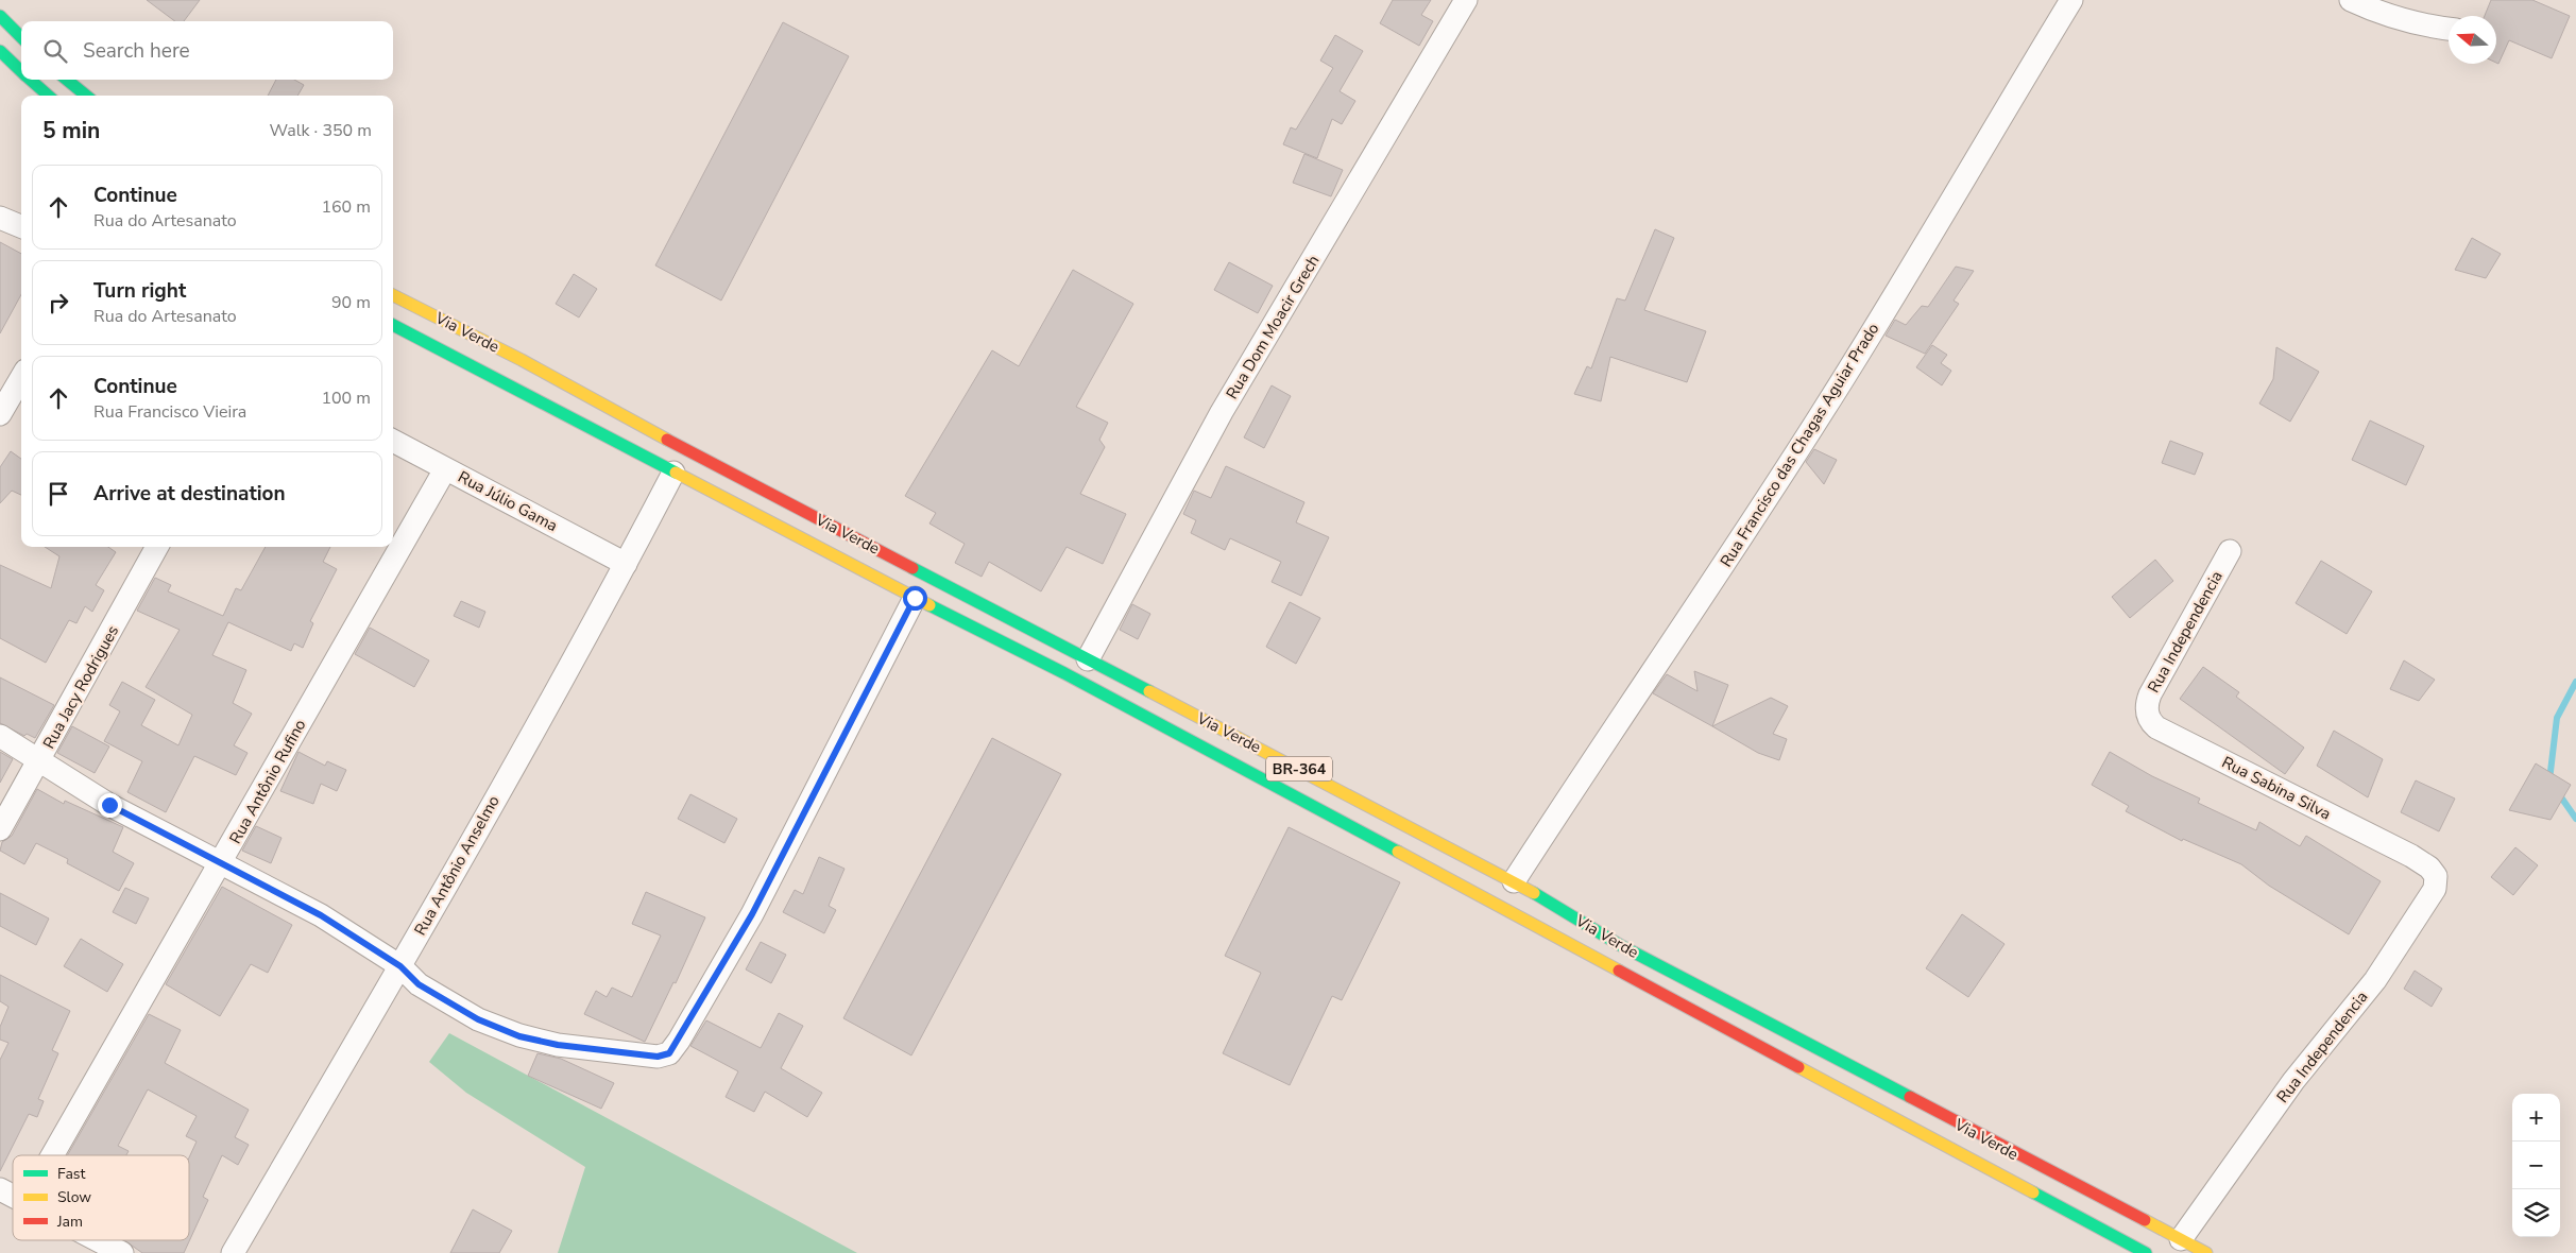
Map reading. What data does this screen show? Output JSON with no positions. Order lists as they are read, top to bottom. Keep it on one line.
{"streets":{"main road":["Via Verde","BR-364"],"street":["Rua Dom Moacir Grech","Rua Francisco das Chagas Aguiar Prado","Rua Júlio Gama","Rua Independencia","Rua Jacy Rodrigues","Rua Antônio Rufino","Rua Sabina Silva","Rua Antônio Anselmo"]},"crossings":[["Rua Dom Moacir Grech","Via Verde"],["Via Verde","Rua Francisco das Chagas Aguiar Prado"],["Via Verde","Rua Independencia"],["Via Verde","Rua Antônio Anselmo"],["Rua Júlio Gama","Rua Antônio Rufino"],["Rua Júlio Gama","Rua Antônio Anselmo"],["Rua Independencia","Rua Sabina Silva"]],"legend":["Fast","Slow","Jam"],"north":"left","page":{"search":"Search here","heading":["5 min","Walk · 350 m"],"list":[["Continue","Rua do Artesanato","160 m"],["Turn right","Rua do Artesanato","90 m"],["Continue","Rua Francisco Vieira","100 m"],"Arrive at destination"],"map_buttons":["+","−"]}}
